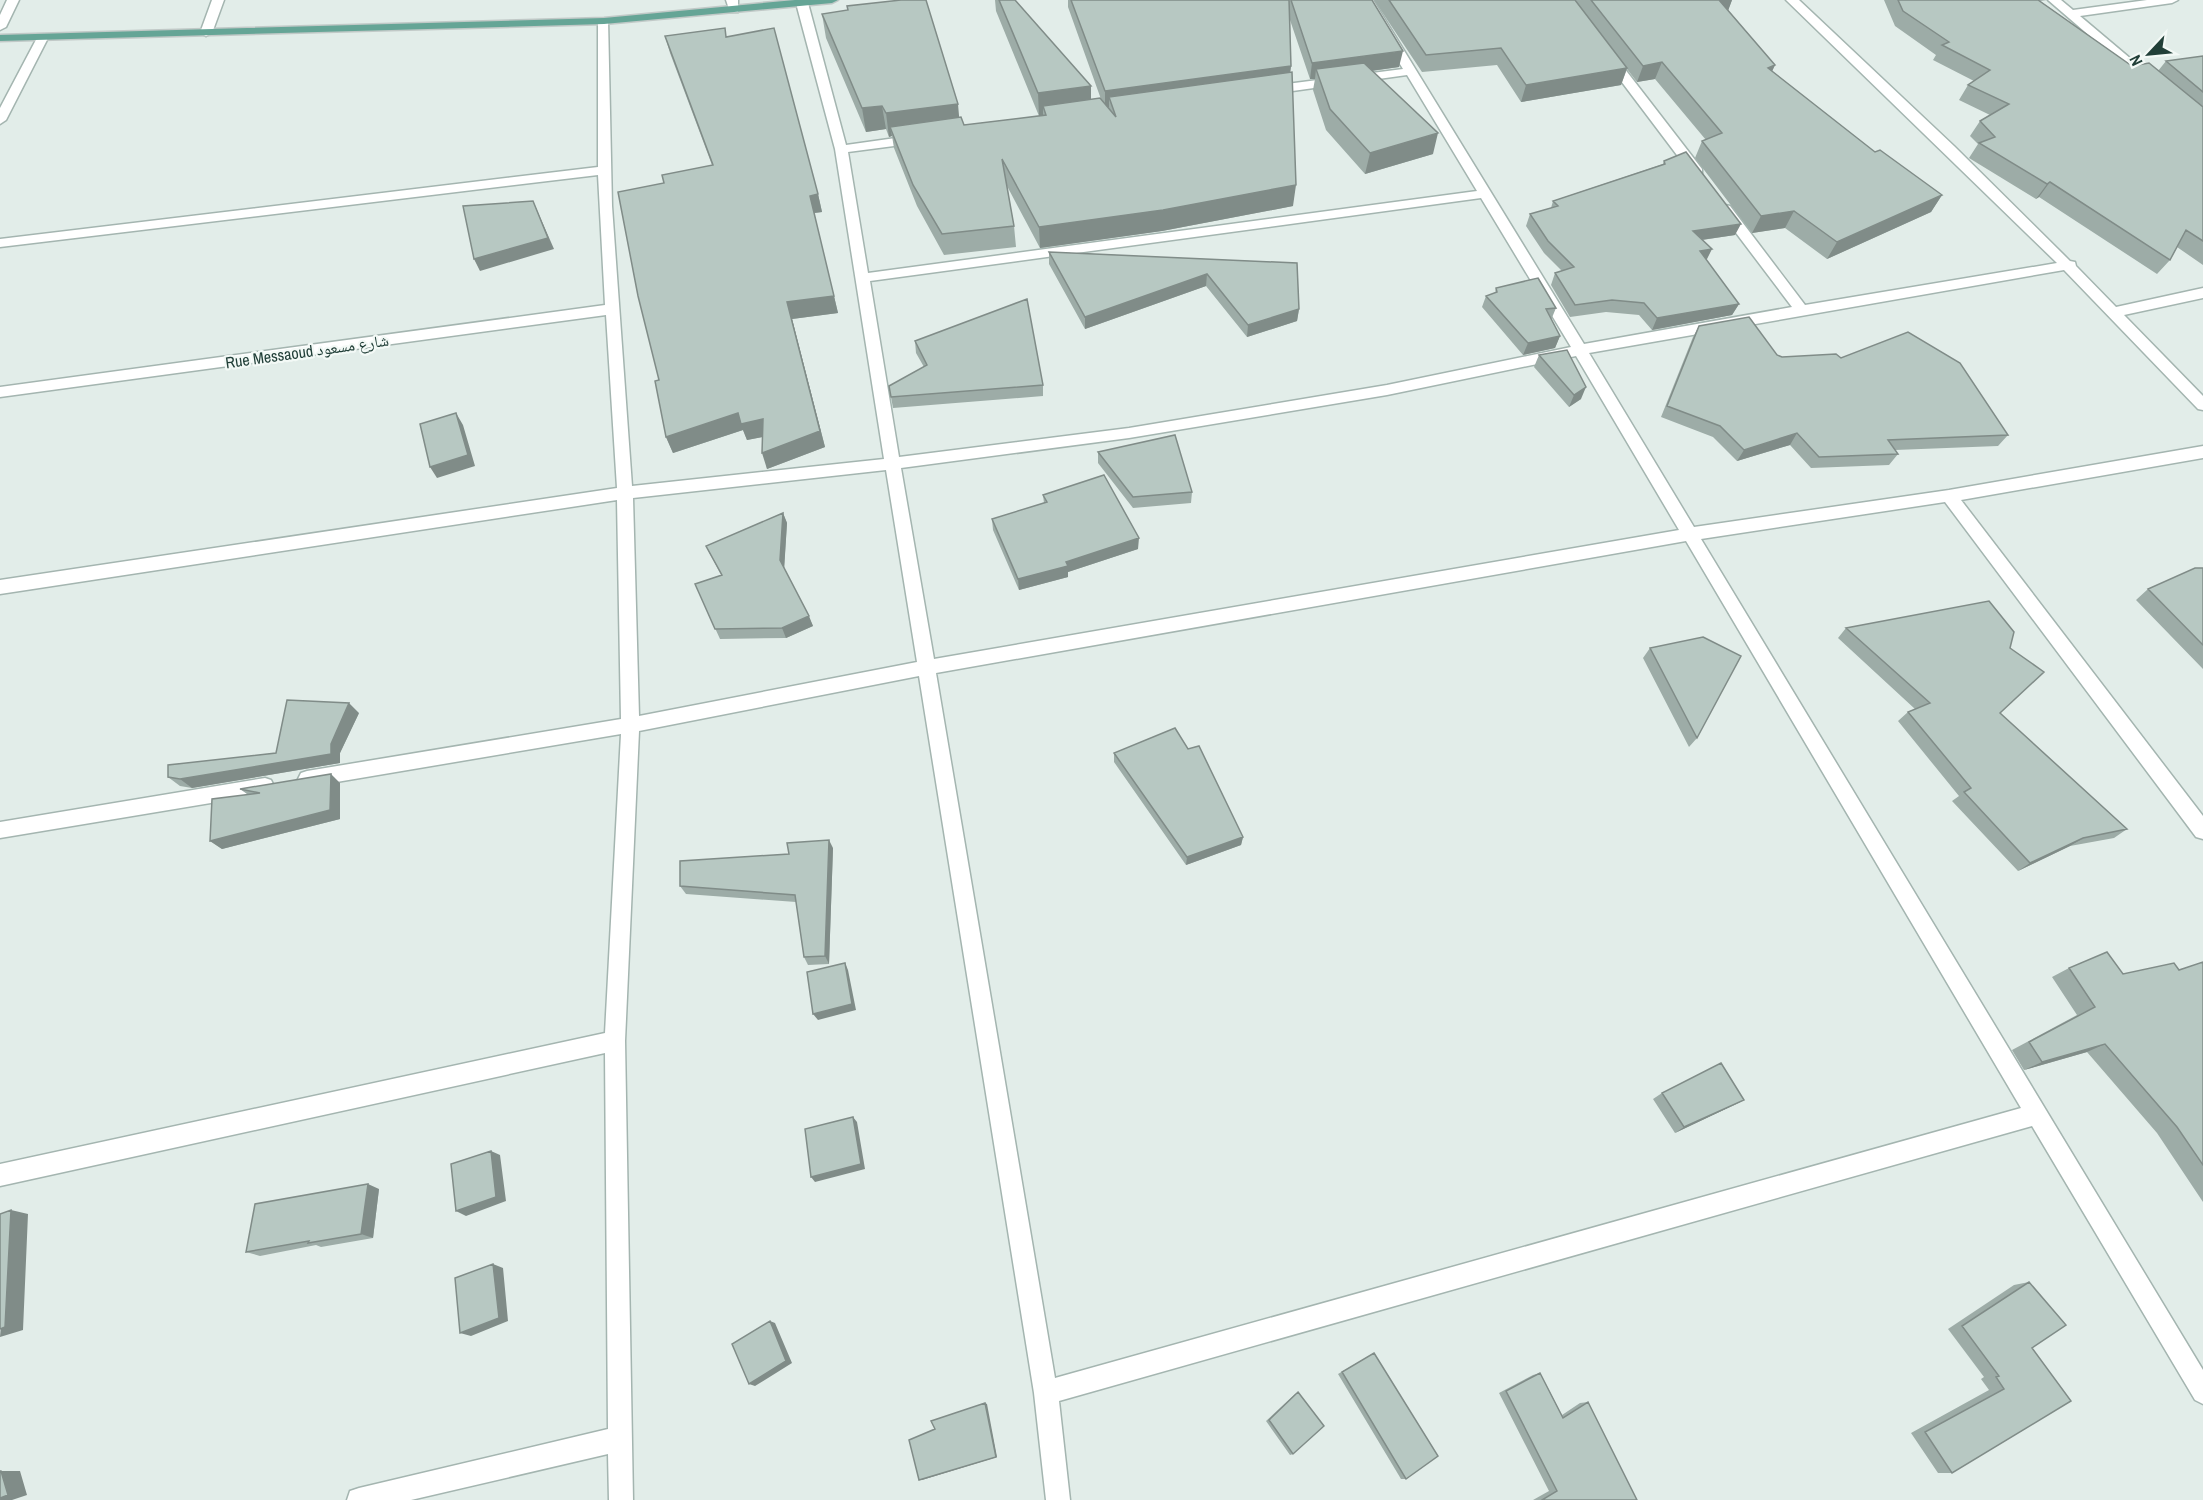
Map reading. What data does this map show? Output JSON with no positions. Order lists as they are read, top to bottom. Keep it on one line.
{"streets":{"street":["Rue Messaoud شارع مسعود"]},"north":"bottom left"}
